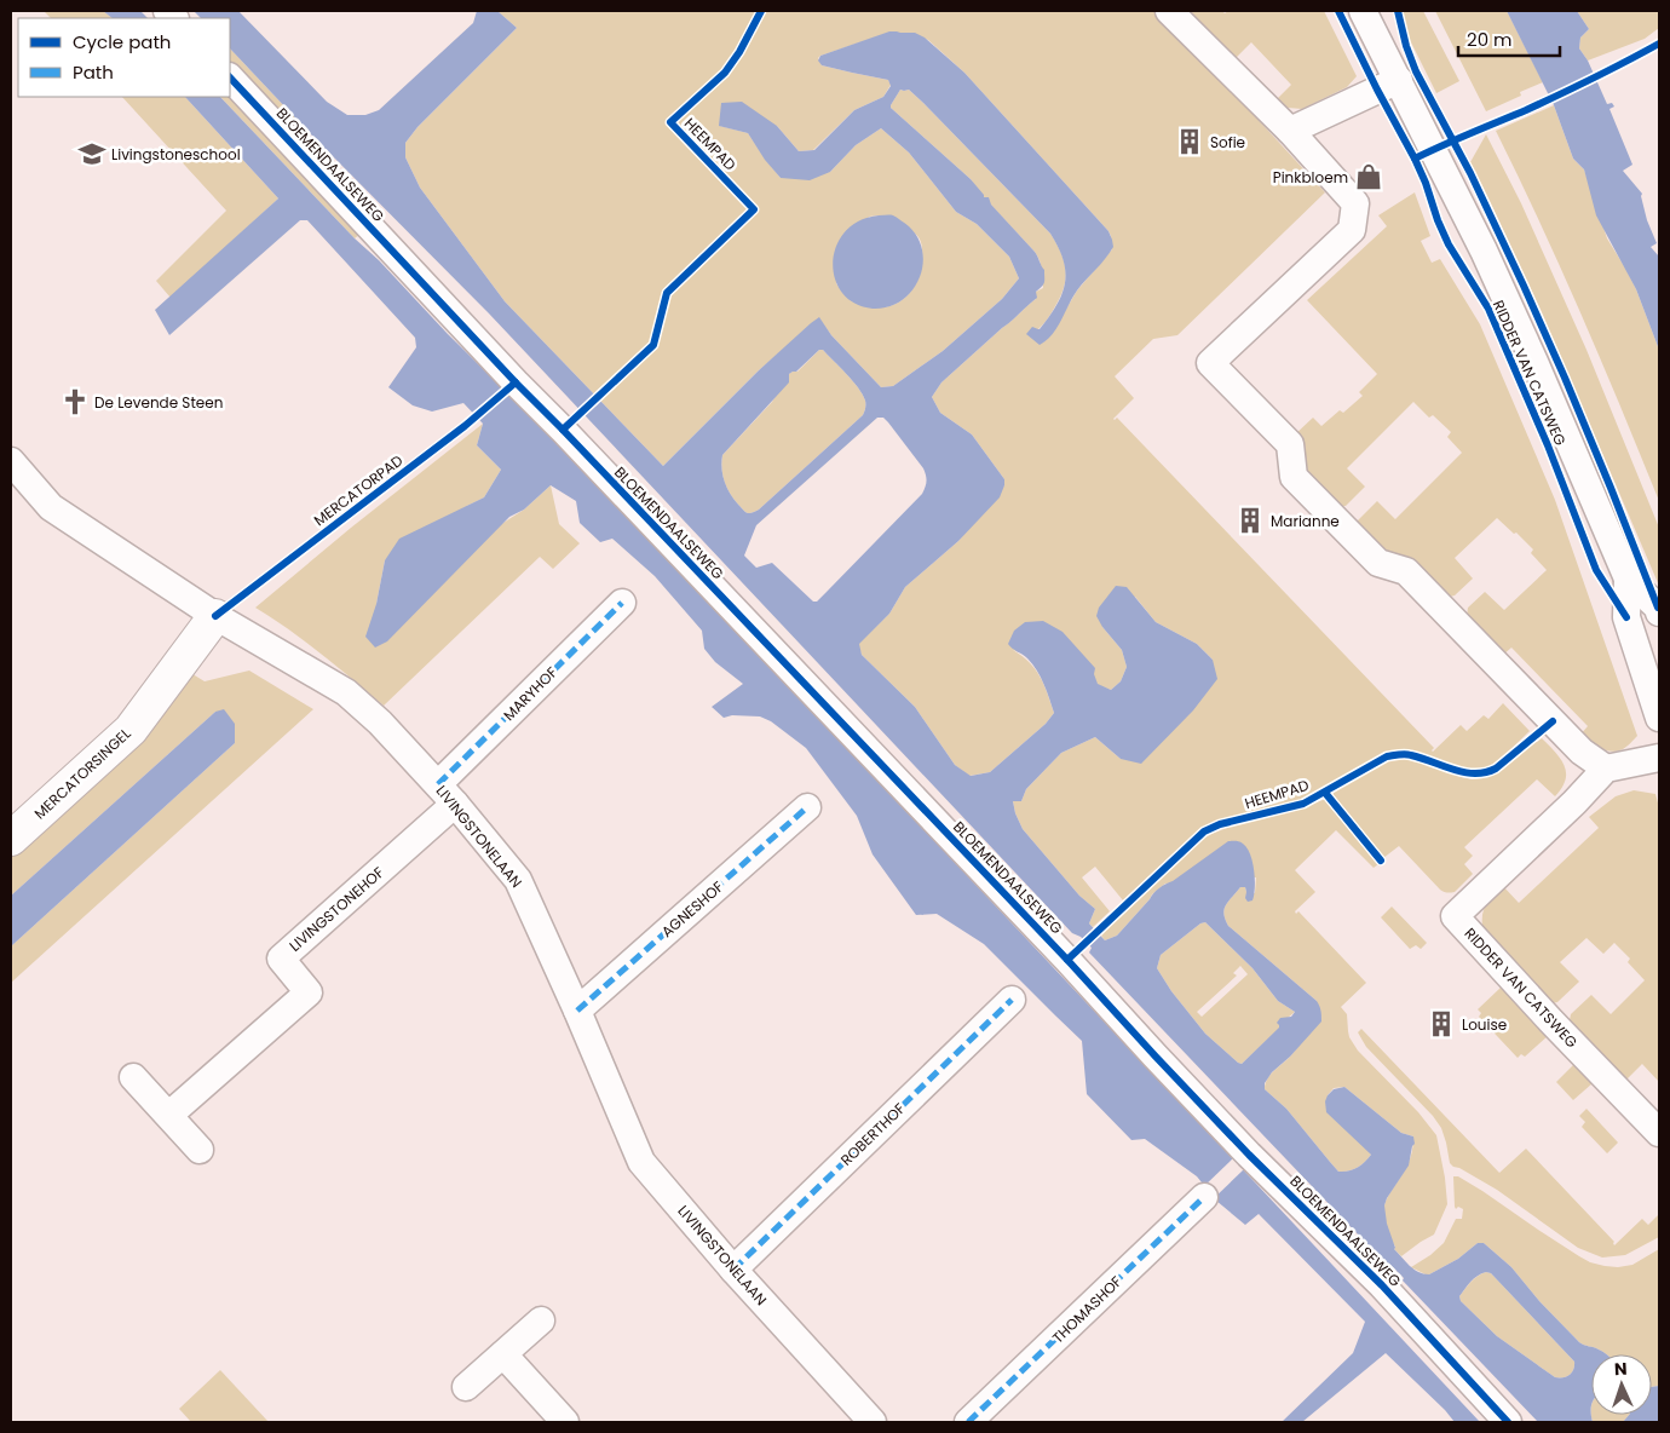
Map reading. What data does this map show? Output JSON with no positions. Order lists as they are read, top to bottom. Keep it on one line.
{"streets":{"street":["BLOEMENDAALSEWEG","RIDDER VAN CATSWEG","MARYHOF","MERCATORSINGEL","LIVINGSTONELAAN","LIVINGSTONEHOF","AGNESHOF","ROBERTHOF","THOMASHOF"],"cycle path":["HEEMPAD","MERCATORPAD"]},"crossings":[["MARYHOF","LIVINGSTONELAAN"],["MARYHOF","LIVINGSTONEHOF"],["MERCATORSINGEL","LIVINGSTONELAAN"],["LIVINGSTONELAAN","LIVINGSTONEHOF"],["LIVINGSTONELAAN","AGNESHOF"],["LIVINGSTONELAAN","ROBERTHOF"]],"places":{"building":["Sofie","Marianne","Louise"],"school or university":["Livingstoneschool"],"shop":["Pinkbloem"],"church":["De Levende Steen"]},"legend":["Cycle path","Path"],"scale_bar":"20 m","north":"top"}
